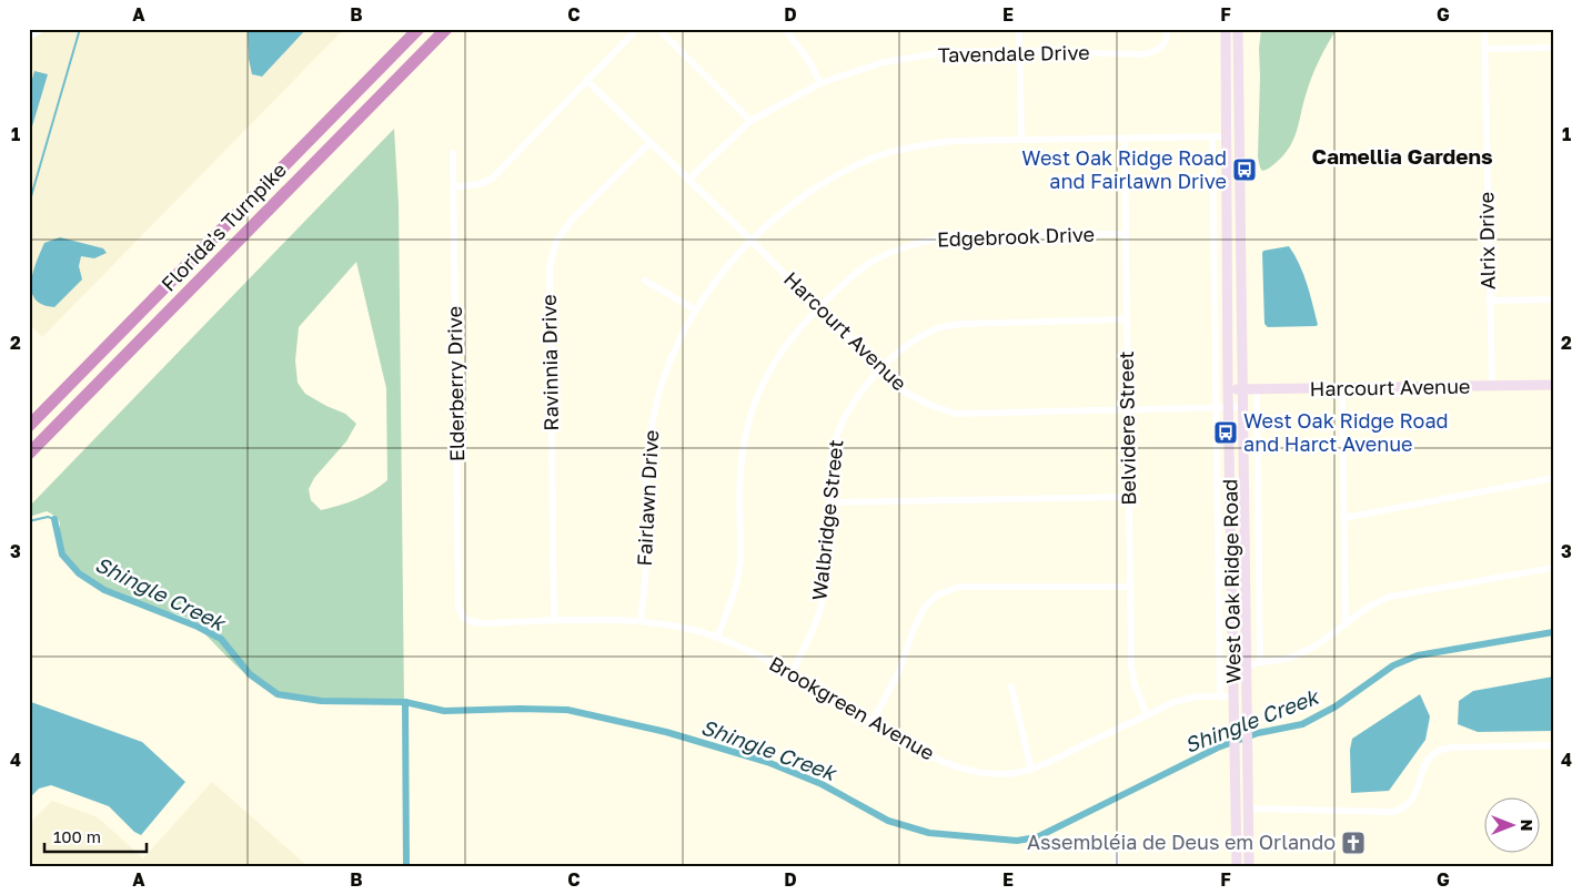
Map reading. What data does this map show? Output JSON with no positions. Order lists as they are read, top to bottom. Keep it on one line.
{"streets":{"highway":["Florida's Turnpike"],"street":["Tavendale Drive","Edgebrook Drive","Alrix Drive","Harcourt Avenue","Ravinnia Drive","Elderberry Drive","Belvidere Street","Fairlawn Drive","Walbridge Street","West Oak Ridge Road","Brookgreen Avenue"]},"crossings":[["Tavendale Drive","Harcourt Avenue"],["Edgebrook Drive","Harcourt Avenue"],["Edgebrook Drive","Belvidere Street"],["Edgebrook Drive","Brookgreen Avenue"],["Alrix Drive","Harcourt Avenue"],["Harcourt Avenue","Ravinnia Drive"],["Harcourt Avenue","Belvidere Street"],["Harcourt Avenue","Fairlawn Drive"],["Harcourt Avenue","Walbridge Street"],["Harcourt Avenue","West Oak Ridge Road"],["Ravinnia Drive","Brookgreen Avenue"],["Elderberry Drive","Brookgreen Avenue"],["Belvidere Street","Fairlawn Drive"],["Belvidere Street","Walbridge Street"],["Belvidere Street","Brookgreen Avenue"],["Fairlawn Drive","West Oak Ridge Road"],["Fairlawn Drive","Brookgreen Avenue"],["Walbridge Street","Brookgreen Avenue"],["West Oak Ridge Road","Brookgreen Avenue"]],"districts":["Camellia Gardens"],"water":["Shingle Creek"],"places":{"bus stop":["West Oak Ridge Road and Fairlawn Drive","West Oak Ridge Road and Harct Avenue"],"church":["Assembléia de Deus em Orlando"]},"scale_bar":"100 m","north":"right","grid":{"columns":["A","B","C","D","E","F","G"],"rows":["1","2","3","4"]}}
